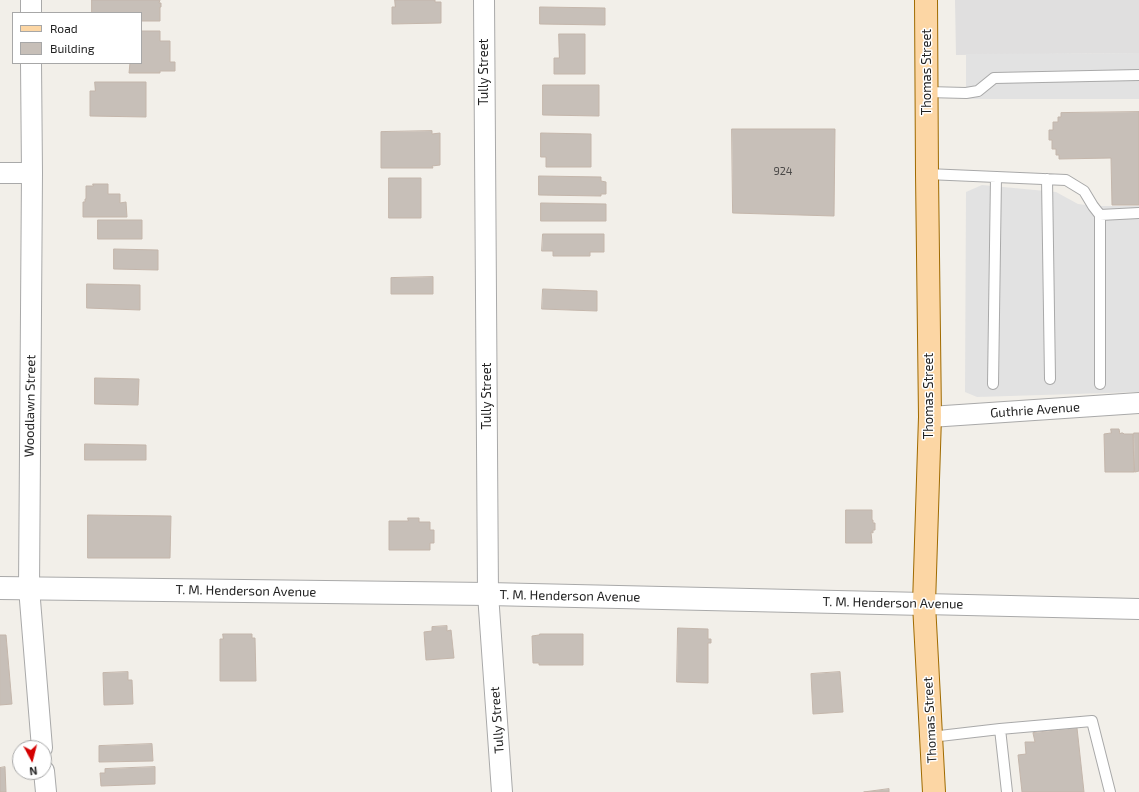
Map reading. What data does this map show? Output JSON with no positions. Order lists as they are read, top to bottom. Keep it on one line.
{"streets":{"main road":["Thomas Street"],"street":["Tully Street","Woodlawn Street","Guthrie Avenue","T. M. Henderson Avenue"]},"crossings":[["Tully Street","T. M. Henderson Avenue"],["Thomas Street","Guthrie Avenue"],["Thomas Street","T. M. Henderson Avenue"],["Woodlawn Street","T. M. Henderson Avenue"]],"house_numbers":["924"],"legend":["Road","Building"],"north":"bottom"}
